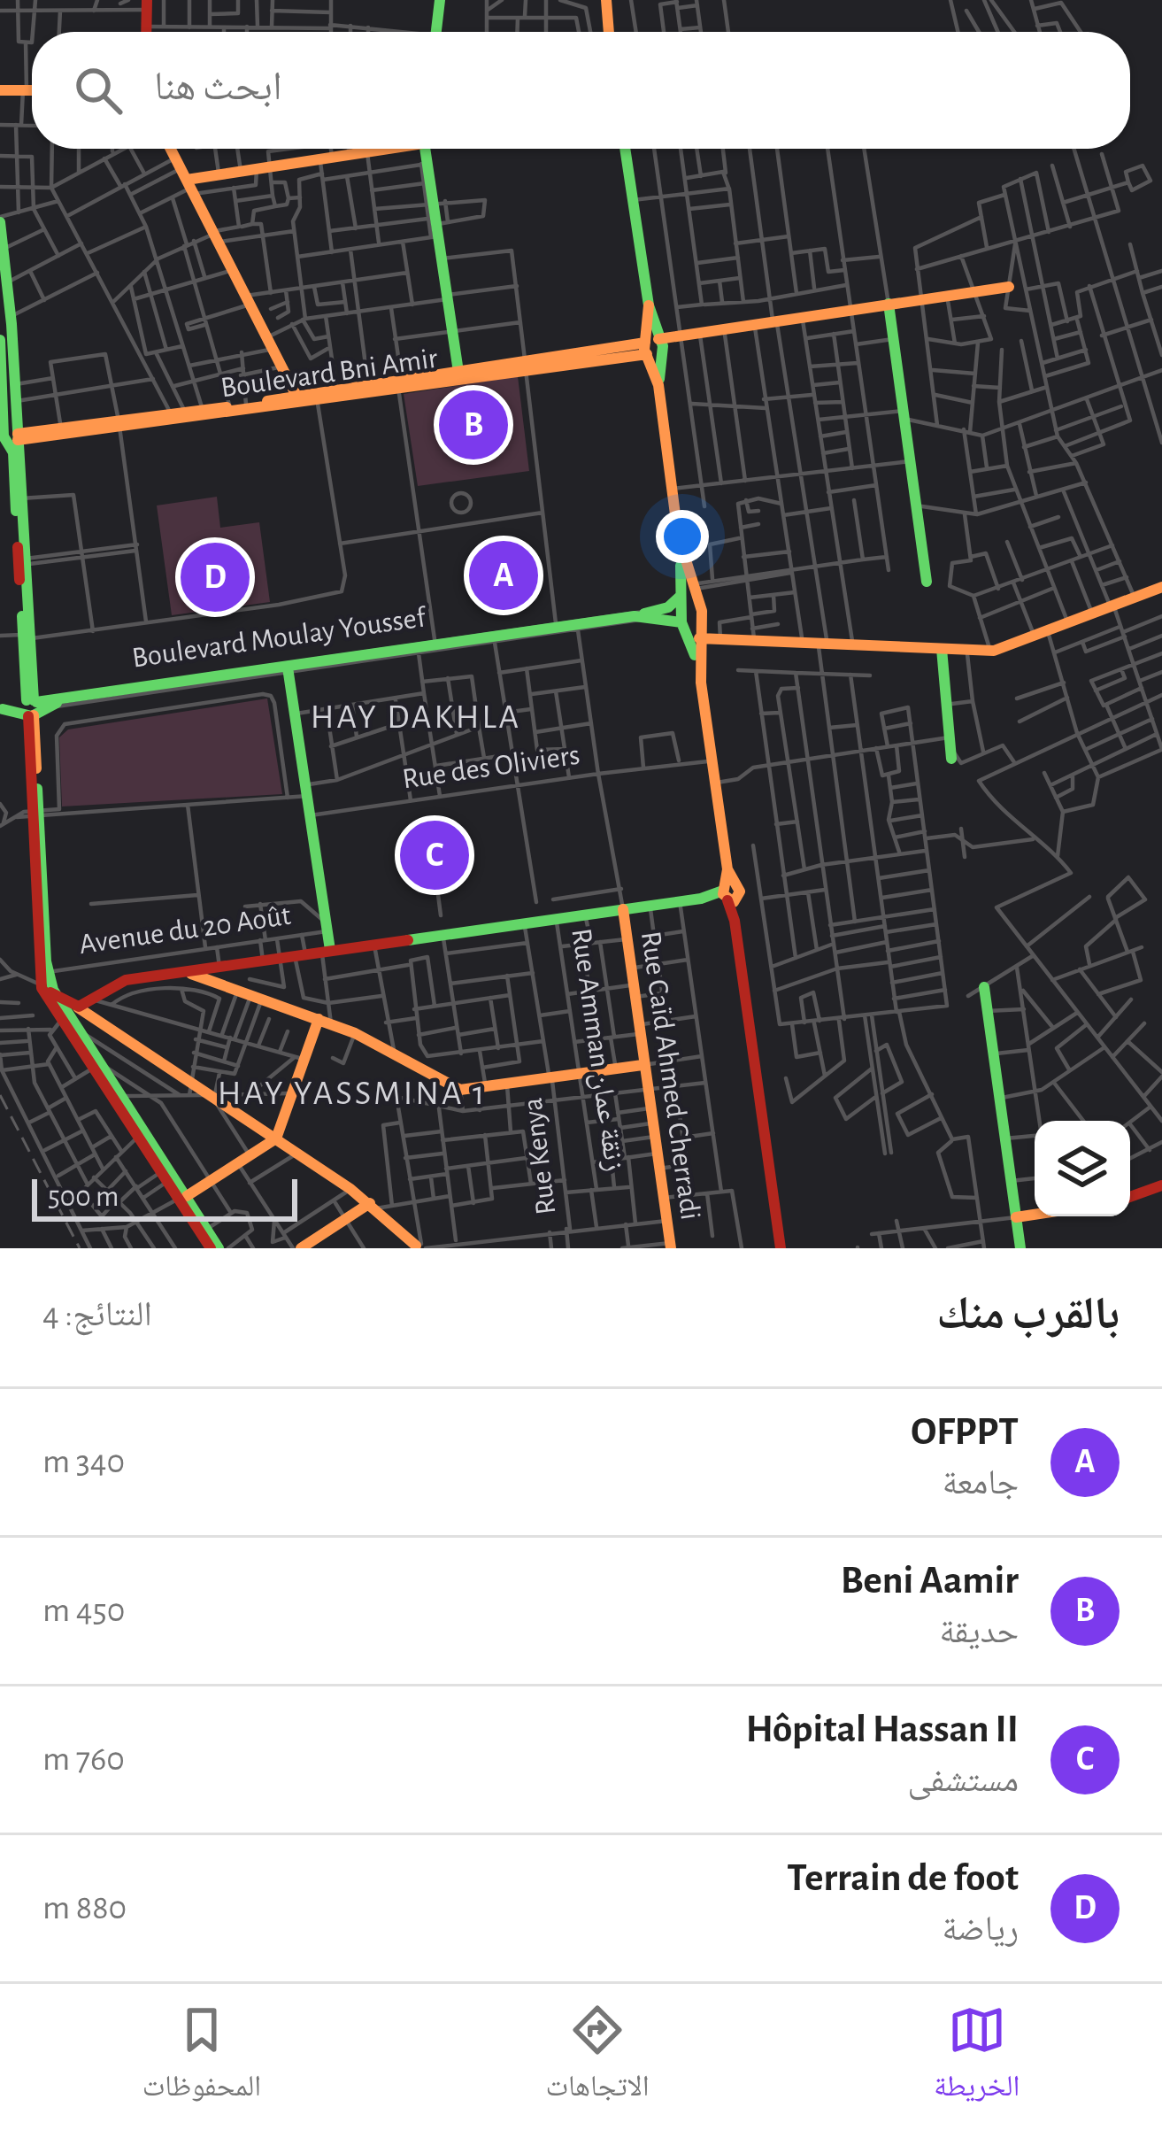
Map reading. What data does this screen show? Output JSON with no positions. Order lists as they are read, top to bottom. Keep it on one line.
{"streets":{"main road":["Boulevard Bni Amir","Boulevard Moulay Youssef","Rue Caïd Ahmed Cherradi"],"street":["Rue des Oliviers","Avenue du 20 Août","Rue Amman زنقة عمان","Rue Kenya"]},"crossings":[["Boulevard Moulay Youssef","Rue des Oliviers"]],"districts":["HAY DAKHLA","HAY YASSMINA 1"],"scale_bar":"500 m","page":{"search":"ابحث هنا","pins":["B","A","D","C"],"scale":"500 m","heading":["بالقرب منك","النتائج: 4"],"list":[{"mark":"A","name":"OFPPT","note":"جامعة","value":"340 m"},{"mark":"B","name":"Beni Aamir","note":"حديقة","value":"450 m"},{"mark":"C","name":"Hôpital Hassan II","note":"مستشفى","value":"760 m"},{"mark":"D","name":"Terrain de foot","note":"رياضة","value":"880 m"}],"nav":["الخريطة","الاتجاهات","المحفوظات"]}}
